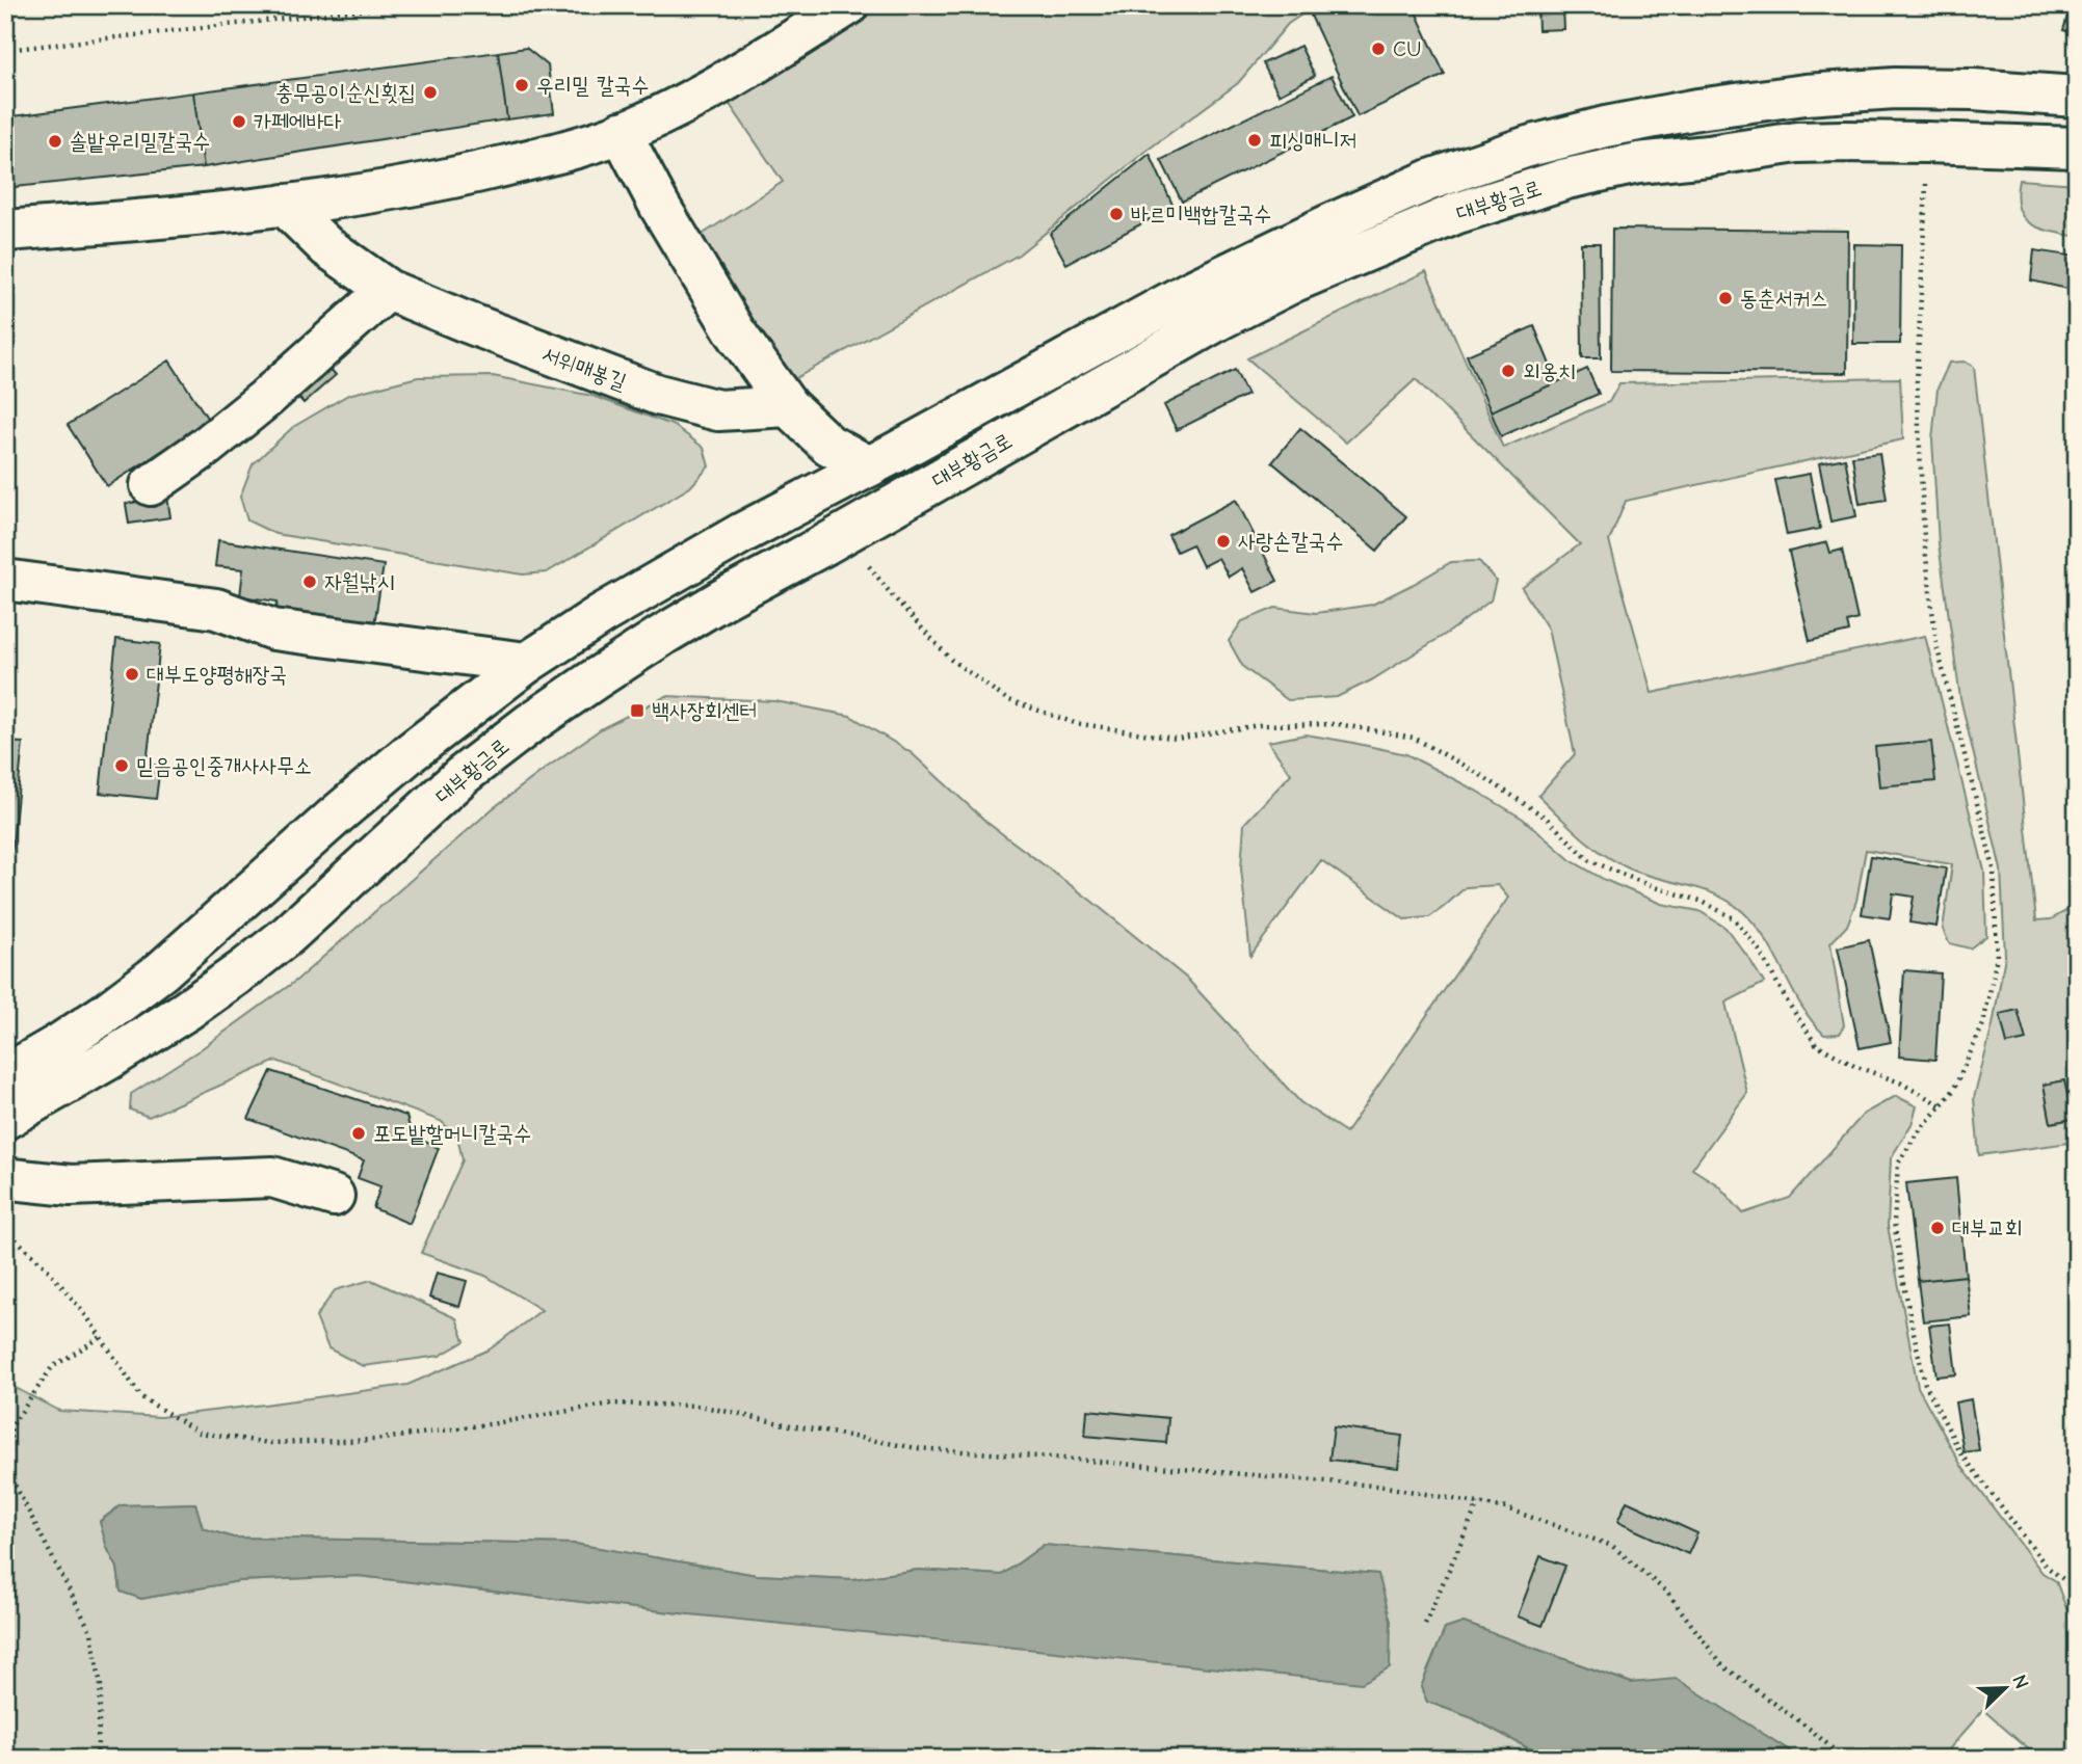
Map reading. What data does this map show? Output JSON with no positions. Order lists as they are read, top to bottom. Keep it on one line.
{"streets":{"main road":["대부황금로","서위매봉길"]},"places":{"other":["CU","우리밀 칼국수","충무공이순신횟집","카페에바다","피싱매니저","솔밭우리밀칼국수","바르미백합칼국수","동춘서커스","외옹치","사랑손칼국수","자월낚시","대부도양평해장국","믿음공인중개사사무소","포도밭할머니칼국수","대부교회"],"transit":["백사장회센터"]},"north":"top right"}
